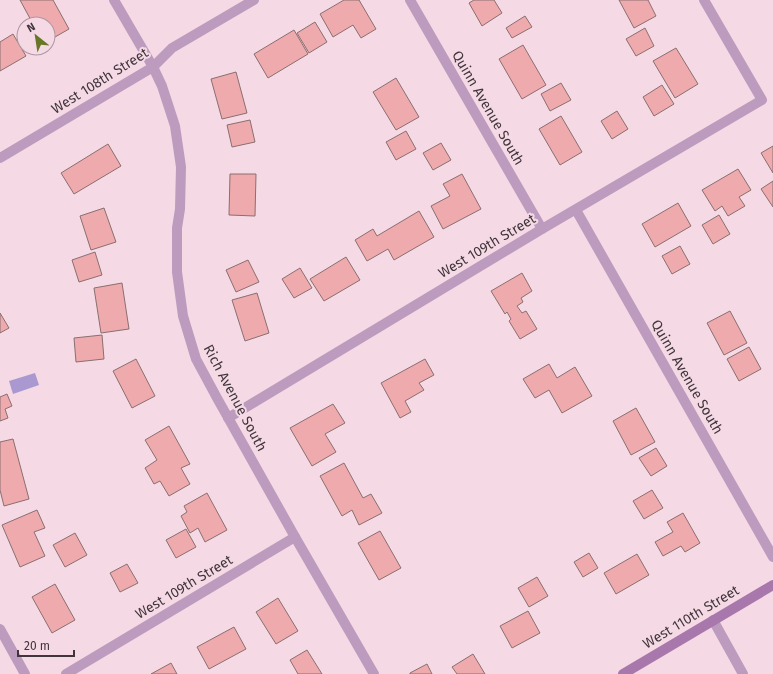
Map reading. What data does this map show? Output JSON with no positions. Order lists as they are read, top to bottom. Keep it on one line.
{"streets":{"street":["West 108th Street","Quinn Avenue South","West 109th Street","Rich Avenue South","West 110th Street"]},"crossings":[["West 108th Street","Rich Avenue South"],["Quinn Avenue South","West 109th Street"],["West 109th Street","Rich Avenue South"]],"scale_bar":"20 m","north":"top left"}
